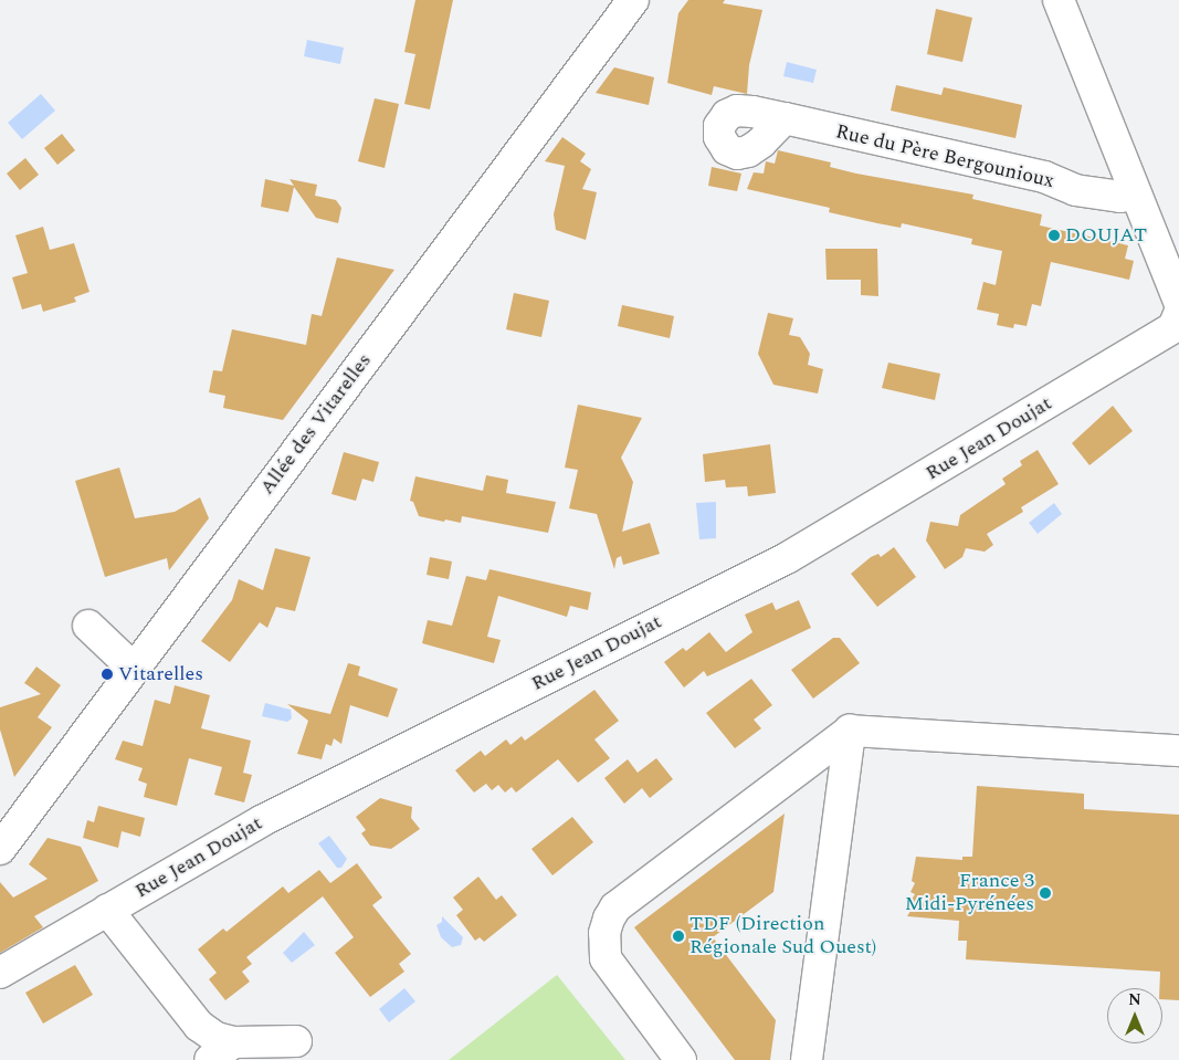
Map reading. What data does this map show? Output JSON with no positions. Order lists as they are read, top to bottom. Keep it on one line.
{"streets":{"street":["Rue du Père Bergounioux","Allée des Vitarelles","Rue Jean Doujat"]},"places":["DOUJAT","Vitarelles","France 3 Midi-Pyrénées","TDF (Direction Régionale Sud Ouest)"],"north":"top"}
